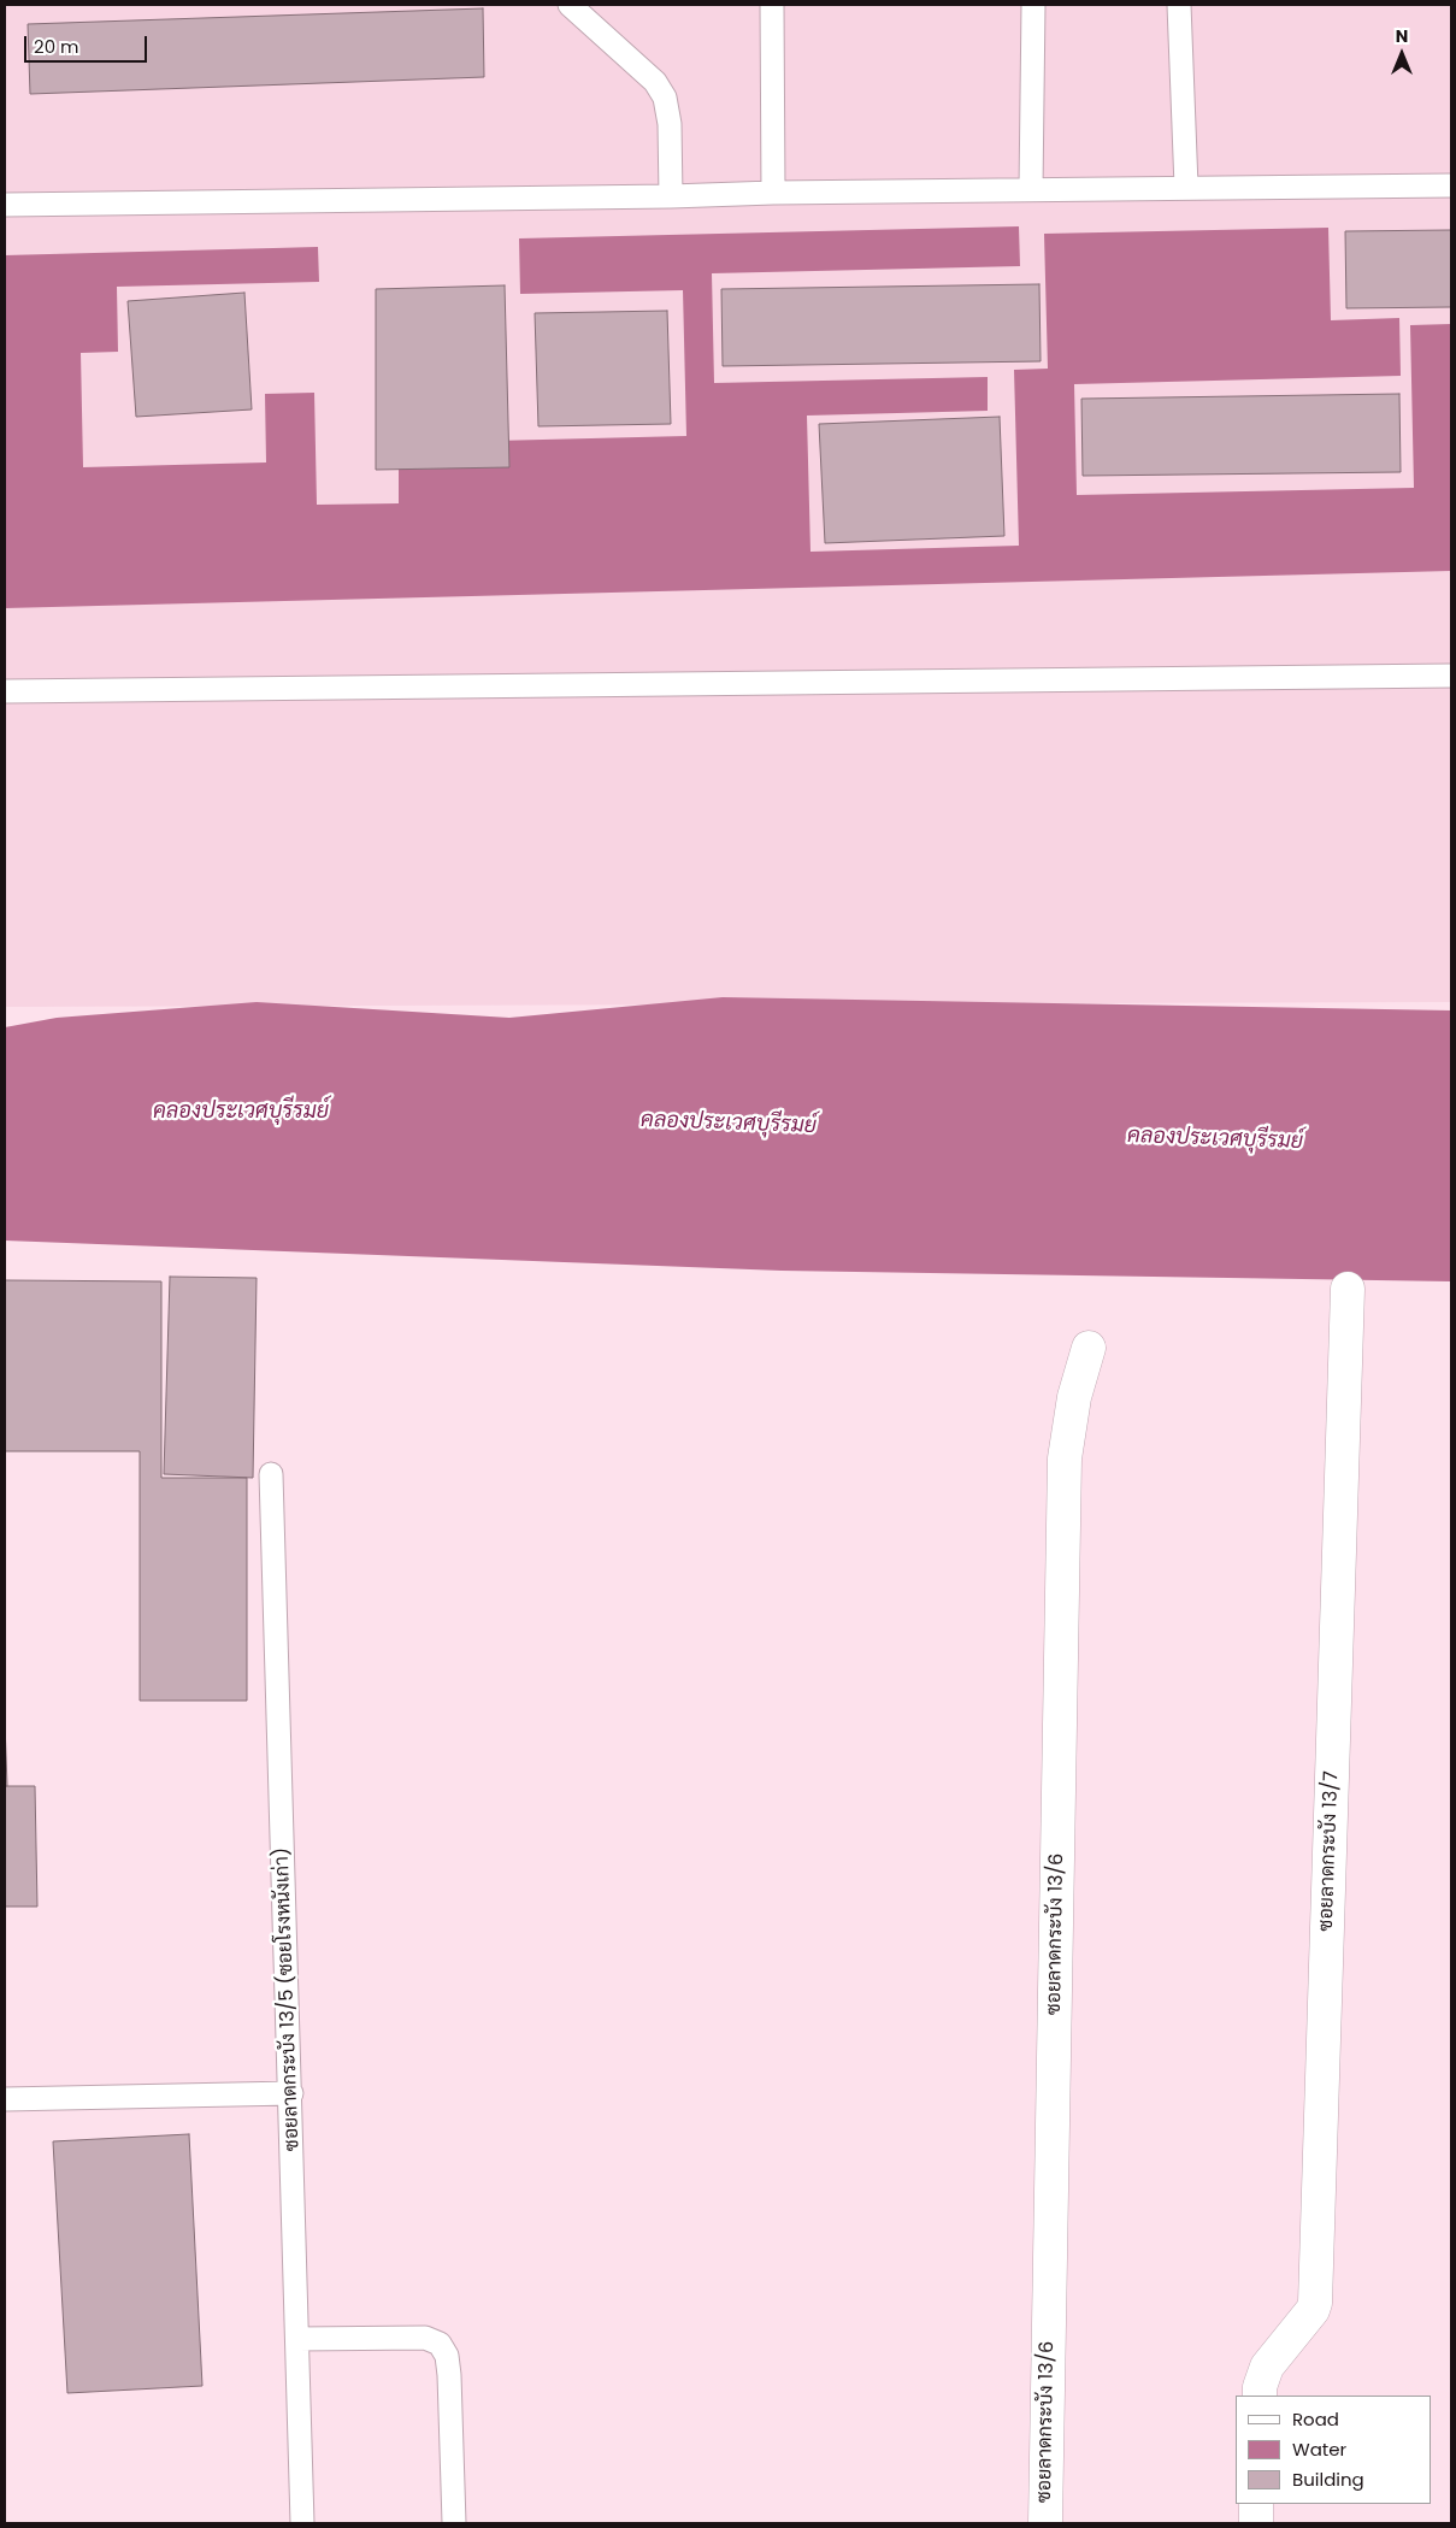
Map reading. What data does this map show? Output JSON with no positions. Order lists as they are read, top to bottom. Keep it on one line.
{"streets":{"street":["ซอยลาดกระบัง 13/7","ซอยลาดกระบัง 13/6"],"lane":["ซอยลาดกระบัง 13/5 (ซอยโรงหนังเก่า)"]},"water":["คลองประเวศบุรีรมย์"],"legend":["Road","Water","Building"],"scale_bar":"20 m","north":"top"}
